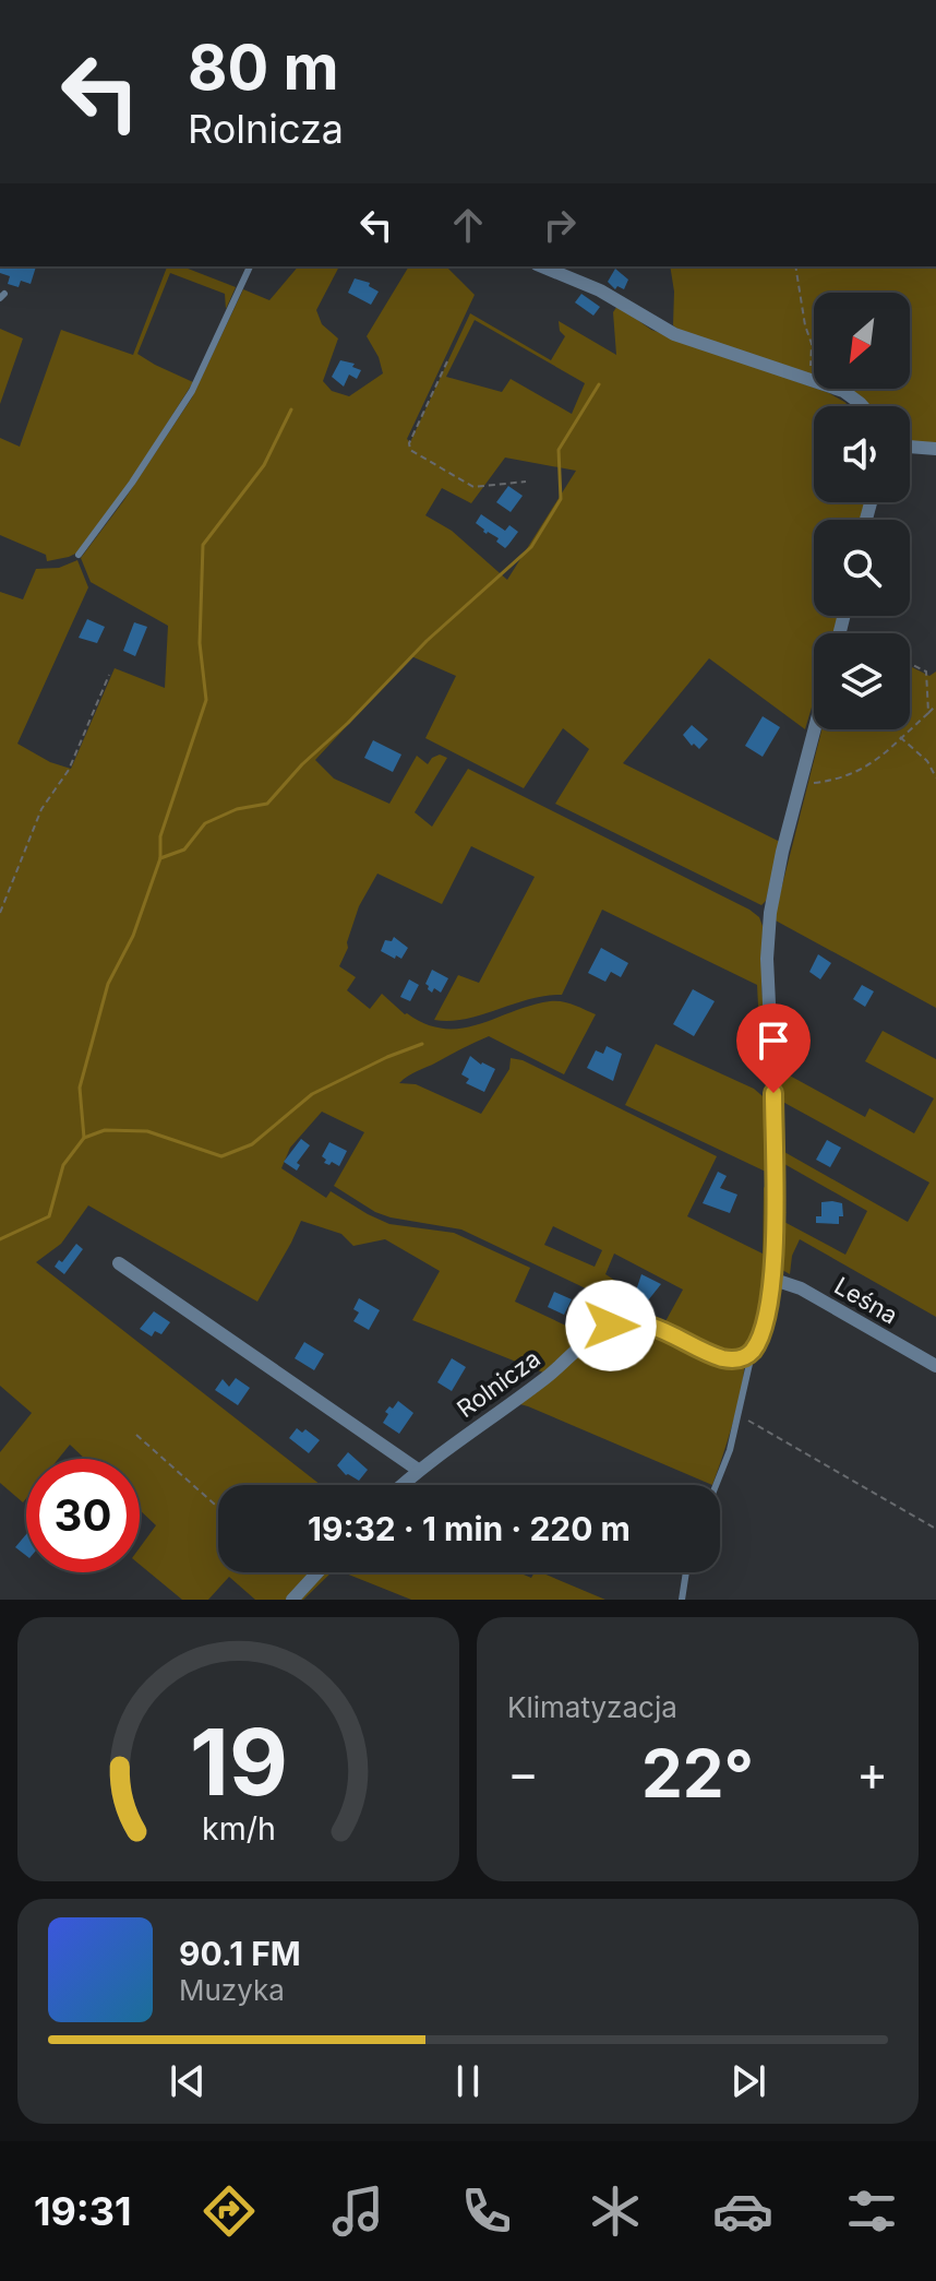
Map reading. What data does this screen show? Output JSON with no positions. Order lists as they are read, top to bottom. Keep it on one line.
{"streets":{"street":["Leśna","Rolnicza"]},"north":"bottom left","page":{"turn":["80 m","Rolnicza"],"limit":"30","trip":"19:32 · 1 min · 220 m","tile":"Klimatyzacja","heat":["−","22°","+"],"song":["90.1 FM","Muzyka"],"tabs":"19:31","gauge":["19","km/h"]}}
